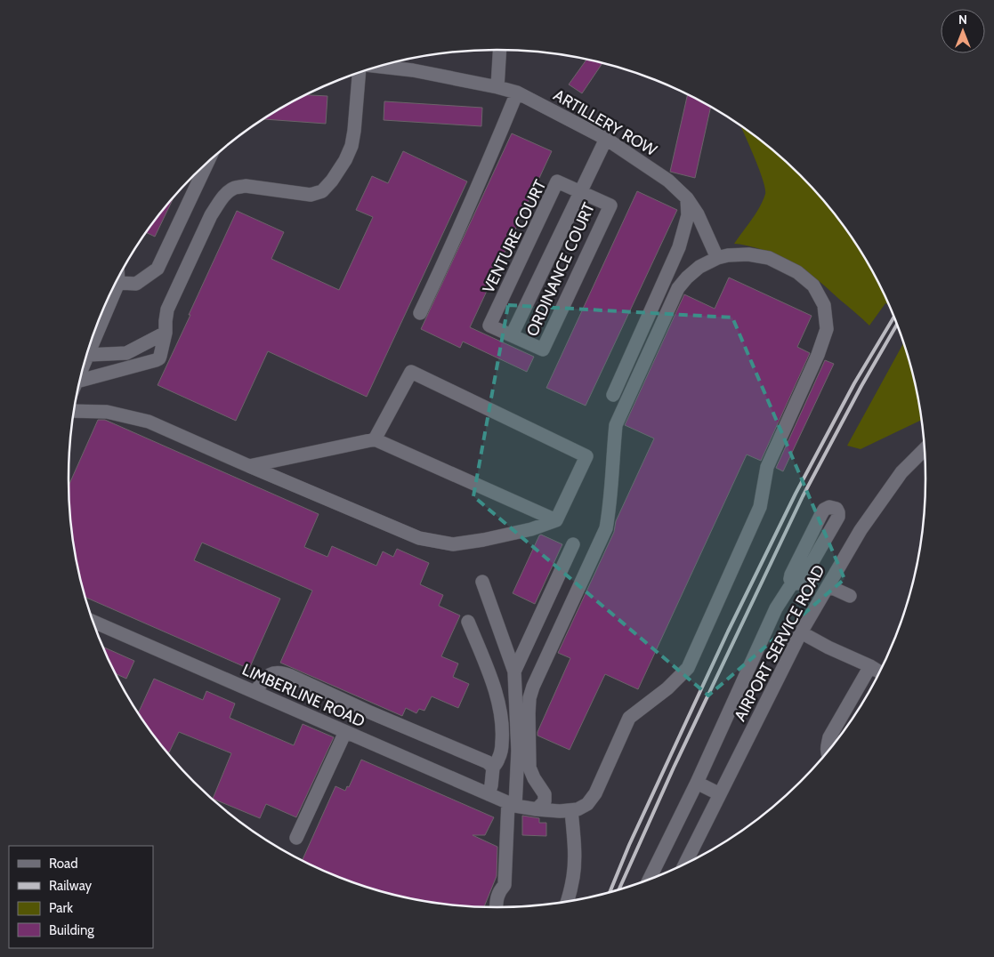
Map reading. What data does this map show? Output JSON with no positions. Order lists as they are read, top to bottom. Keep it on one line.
{"streets":{"street":["ARTILLERY ROW","VENTURE COURT","ORDINANCE COURT","AIRPORT SERVICE ROAD","LIMBERLINE ROAD"]},"crossings":[["VENTURE COURT","ORDINANCE COURT"]],"legend":["Road","Railway","Park","Building"],"north":"top"}
